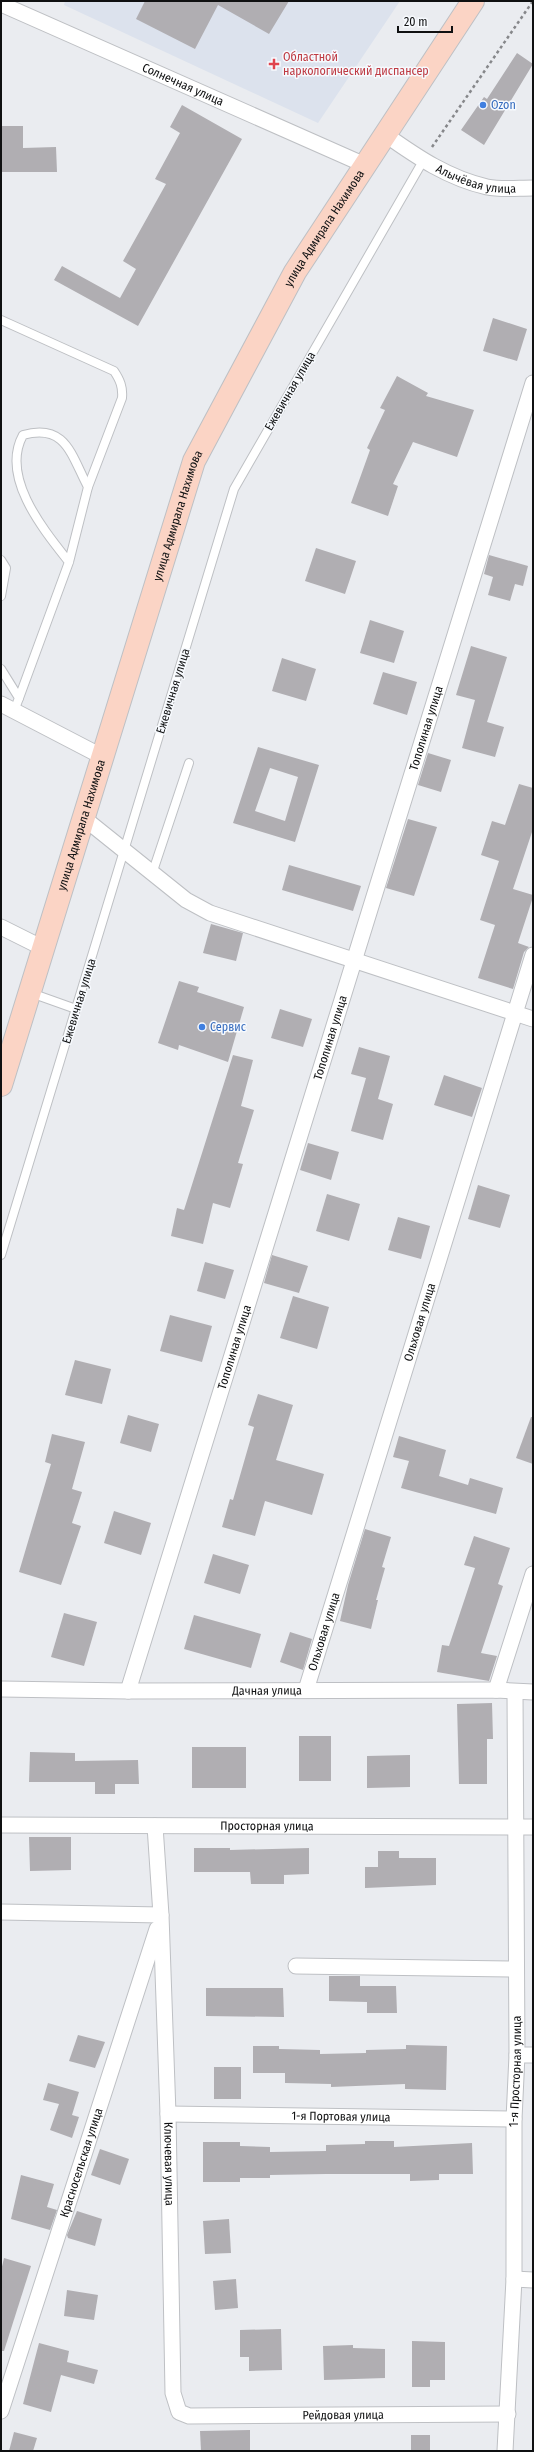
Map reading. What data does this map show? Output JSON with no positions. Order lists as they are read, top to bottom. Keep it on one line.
{"streets":{"main road":["улица Адмирала Нахимова"],"street":["Солнечная улица","Алычёвая улица","Тополиная улица","Ольховая улица","Дачная улица","Просторная улица","1-я Просторная улица","1-я Портовая улица","Красносельская улица","Ключевая улица","Рейдовая улица"],"lane":["Ежевичная улица"]},"crossings":[["Солнечная улица","улица Адмирала Нахимова"],["Алычёвая улица","улица Адмирала Нахимова"],["Алычёвая улица","Ежевичная улица"],["Тополиная улица","Дачная улица"],["Ольховая улица","Дачная улица"],["Дачная улица","1-я Просторная улица"],["Просторная улица","1-я Просторная улица"],["Просторная улица","Ключевая улица"],["1-я Просторная улица","1-я Портовая улица"],["1-я Просторная улица","Рейдовая улица"],["1-я Портовая улица","Ключевая улица"],["Красносельская улица","Ключевая улица"],["Ключевая улица","Рейдовая улица"]],"places":{"health":["Областной наркологический диспансер"],"other":["Ozon","Сервис"]},"scale_bar":"20 m"}
